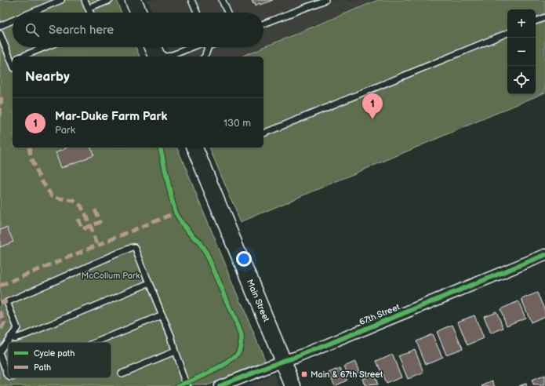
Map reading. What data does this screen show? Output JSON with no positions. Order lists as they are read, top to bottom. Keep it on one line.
{"streets":{"main road":["Main Street"],"street":["67th Street"]},"crossings":[["Main Street","67th Street"]],"parks":["McCollum Park"],"places":{"transit":["Main & 67th Street"]},"legend":["Cycle path","Path"],"page":{"map_buttons":["+","−"],"search":"Search here","heading":"Nearby","pins":"1","list":[{"mark":"1","name":"Mar-Duke Farm Park","note":"Park","value":"130 m"}]}}
